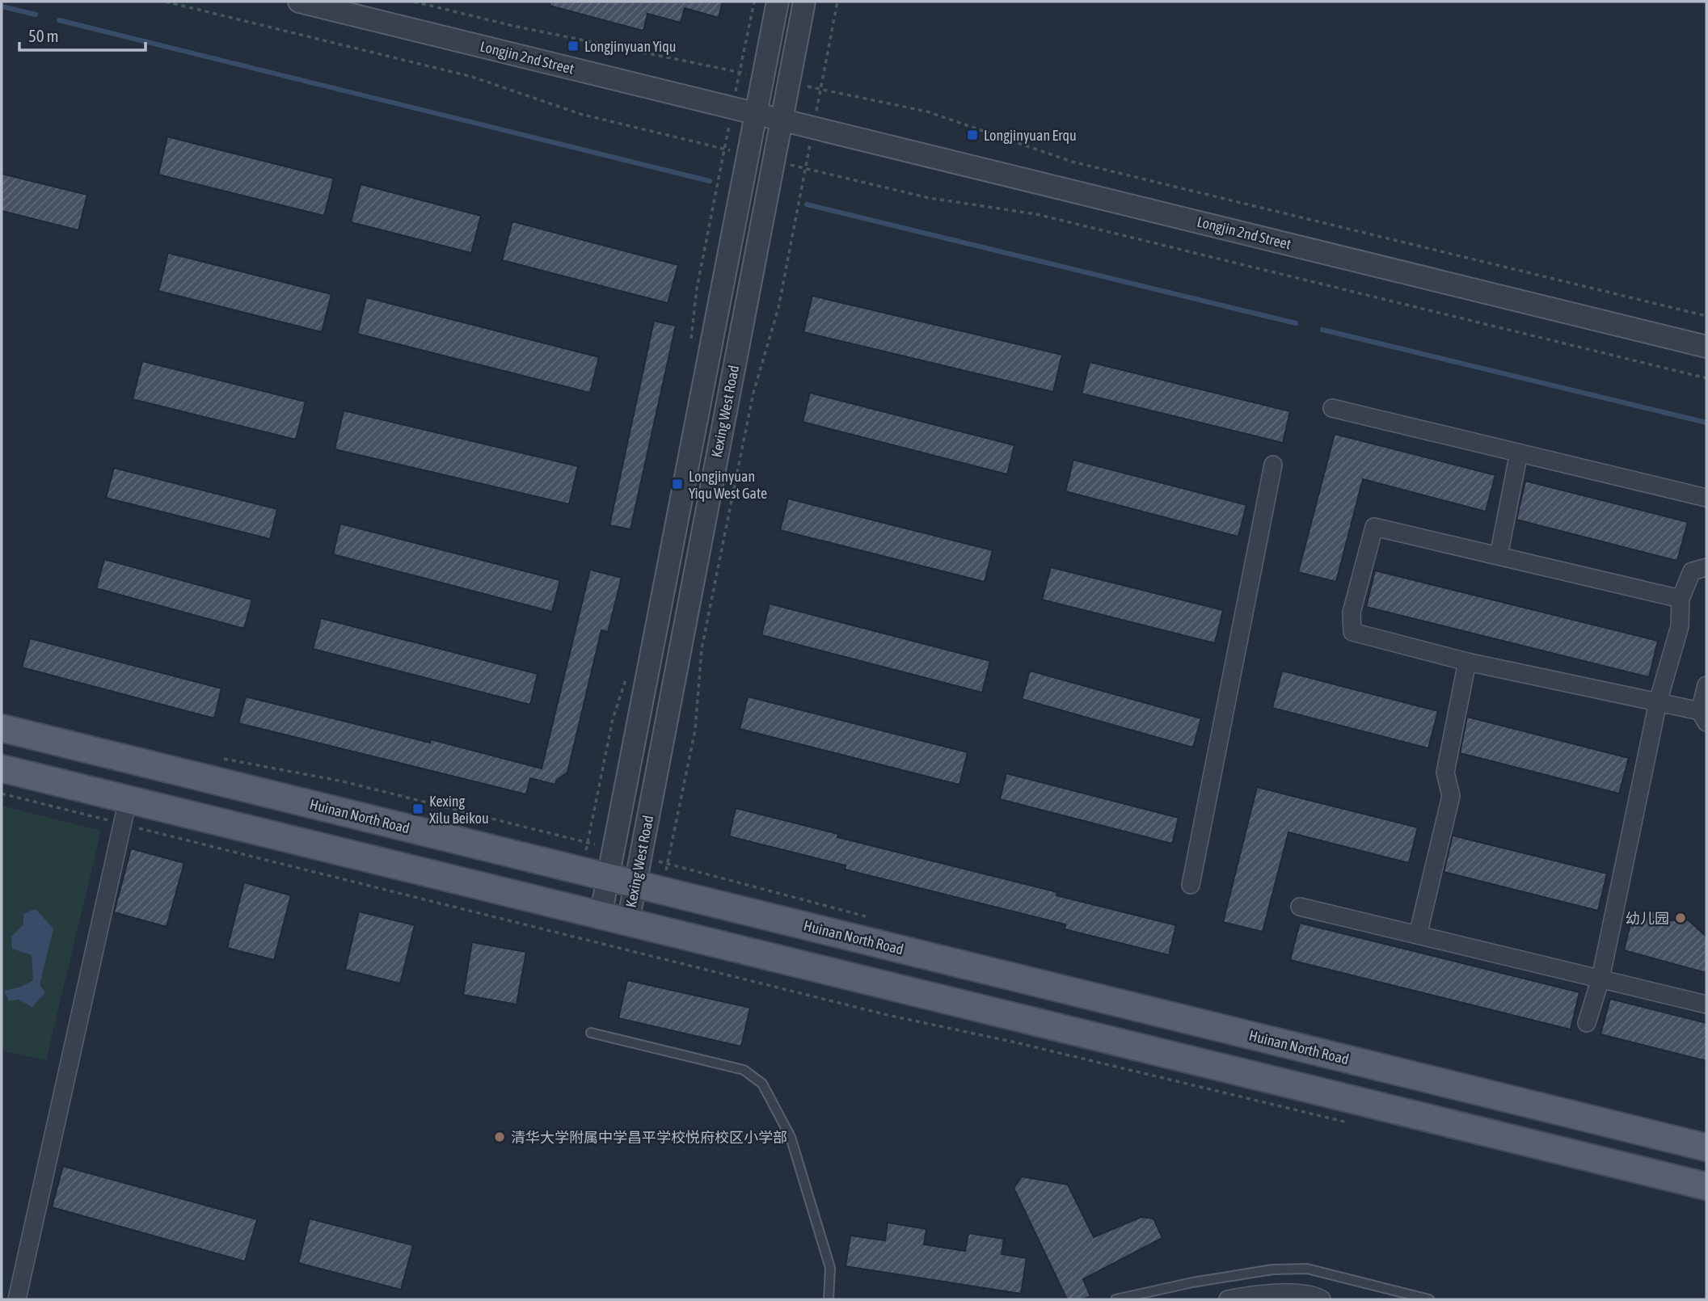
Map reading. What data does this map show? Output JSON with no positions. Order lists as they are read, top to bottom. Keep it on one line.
{"streets":{"main road":["Huinan North Road"],"street":["Longjin 2nd Street","Kexing West Road"]},"crossings":[["Longjin 2nd Street","Kexing West Road"],["Kexing West Road","Huinan North Road"]],"places":{"transit":["Longjinyuan Yiqu","Longjinyuan Erqu","Longjinyuan Yiqu West Gate","Kexing Xilu Beikou"],"other":["幼儿园","清华大学附属中学昌平学校悦府校区小学部"]},"scale_bar":"50 m"}
